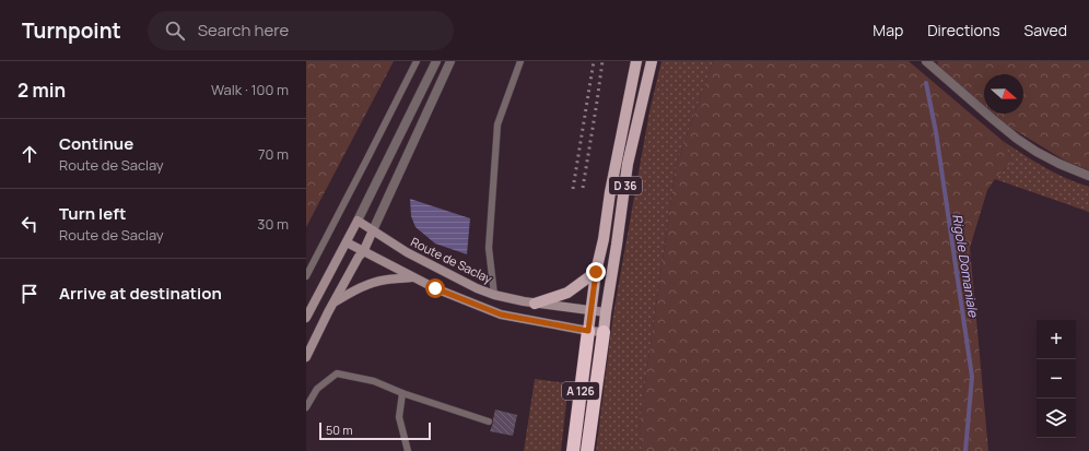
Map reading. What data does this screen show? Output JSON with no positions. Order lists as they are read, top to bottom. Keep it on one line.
{"streets":{"highway":["A 126"],"main road":["D 36","Route de Saclay"]},"crossings":[["D 36","Route de Saclay"],["D 36","A 126"]],"water":["Rigole Domaniale"],"scale_bar":"50 m","north":"right","page":{"header":"Turnpoint","search":"Search here","nav":["Map","Directions","Saved"],"heading":["2 min","Walk · 100 m"],"list":[["Continue","Route de Saclay","70 m"],["Turn left","Route de Saclay","30 m"],"Arrive at destination"],"map_buttons":["+","−"],"scale":"50 m"}}
